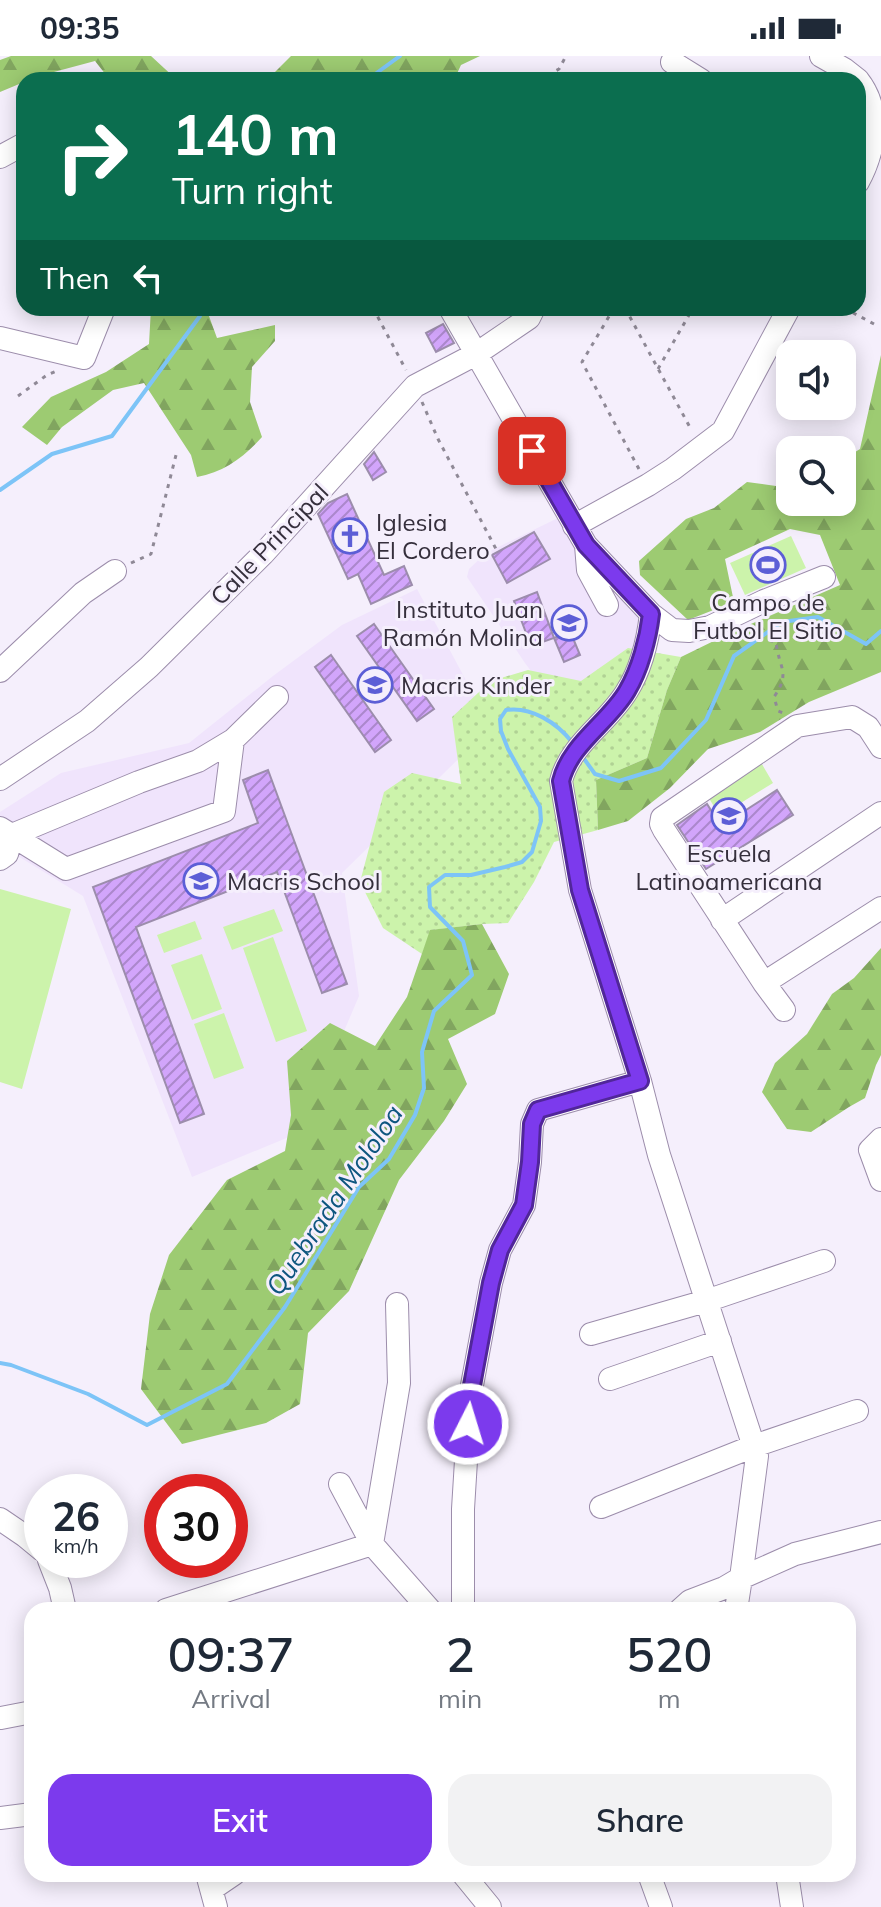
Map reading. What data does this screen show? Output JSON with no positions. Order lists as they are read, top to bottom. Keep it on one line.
{"streets":{"street":["Calle Principal"]},"water":["Quebrada Mololoa"],"places":{"church":["Iglesia El Cordero"],"sports":["Campo de Futbol El Sitio"],"school or university":["Instituto Juan Ramón Molina","Macris Kinder","Escuela Latinoamericana","Macris School"]},"page":{"status":"09:35","turn":["140 m","Turn right"],"then":"Then","speed":"26 km/h","limit":"30","eta":["09:37","Arrival","2","min","520","m"],"buttons":["Exit","Share"]}}
